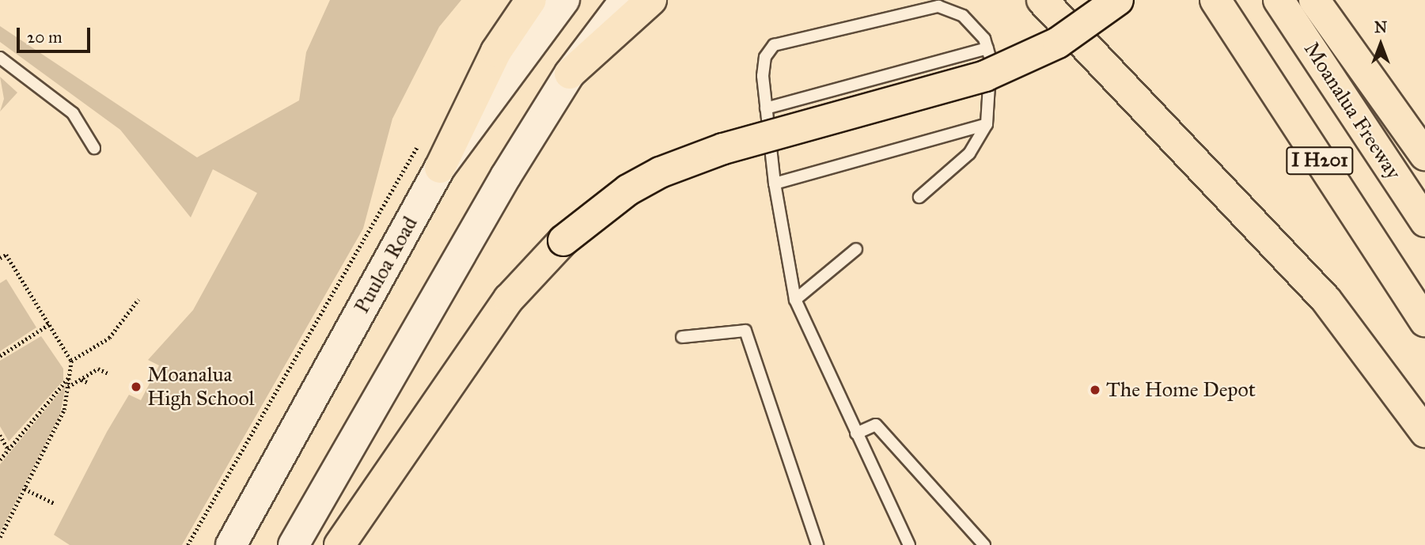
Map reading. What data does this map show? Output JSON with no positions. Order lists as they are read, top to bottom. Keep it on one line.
{"streets":{"highway":["Moanalua Freeway","I H201"],"main road":["Puuloa Road"]},"places":["Moanalua High School","The Home Depot"],"scale_bar":"20 m","north":"top"}
